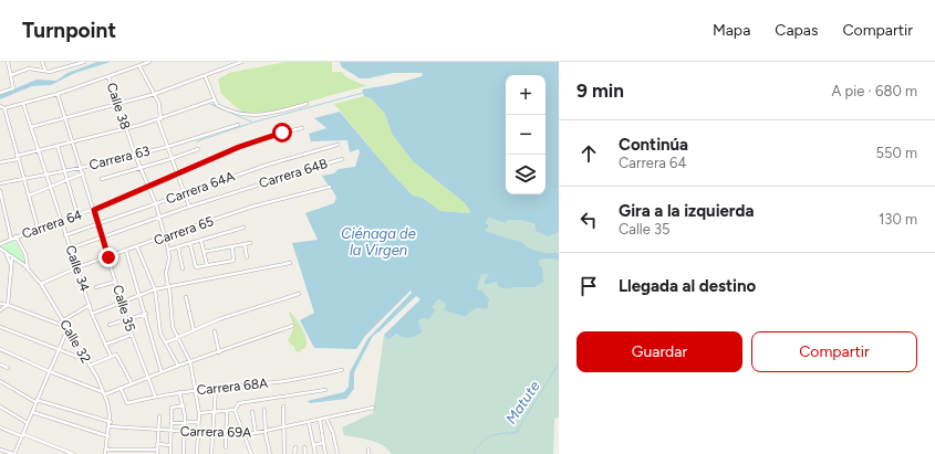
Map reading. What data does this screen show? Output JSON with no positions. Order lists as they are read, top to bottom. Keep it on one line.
{"streets":{"street":["Calle 38","Carrera 63","Carrera 64B","Carrera 64A","Carrera 64","Carrera 65","Calle 34","Calle 35","Calle 32","Carrera 68A","Carrera 69A"]},"crossings":[["Calle 38","Carrera 63"],["Calle 38","Carrera 64B"],["Calle 38","Carrera 64A"],["Calle 38","Carrera 64"],["Calle 38","Carrera 65"],["Calle 38","Carrera 68A"],["Calle 38","Carrera 69A"],["Carrera 63","Calle 34"],["Carrera 63","Calle 35"],["Carrera 64B","Calle 34"],["Carrera 64B","Calle 35"],["Carrera 64A","Calle 34"],["Carrera 64A","Calle 35"],["Carrera 64","Calle 34"],["Carrera 64","Calle 35"],["Carrera 64","Calle 32"],["Carrera 65","Calle 34"],["Carrera 65","Calle 35"],["Carrera 65","Calle 32"],["Calle 35","Carrera 68A"],["Calle 32","Carrera 69A"]],"water":["Ciénaga de la Virgen","Matute"],"page":{"header":"Turnpoint","nav":["Mapa","Capas","Compartir"],"heading":["9 min","A pie · 680 m"],"map_buttons":["+","−"],"list":[["Continúa","Carrera 64","550 m"],["Gira a la izquierda","Calle 35","130 m"],"Llegada al destino"],"buttons":["Guardar","Compartir"]}}
